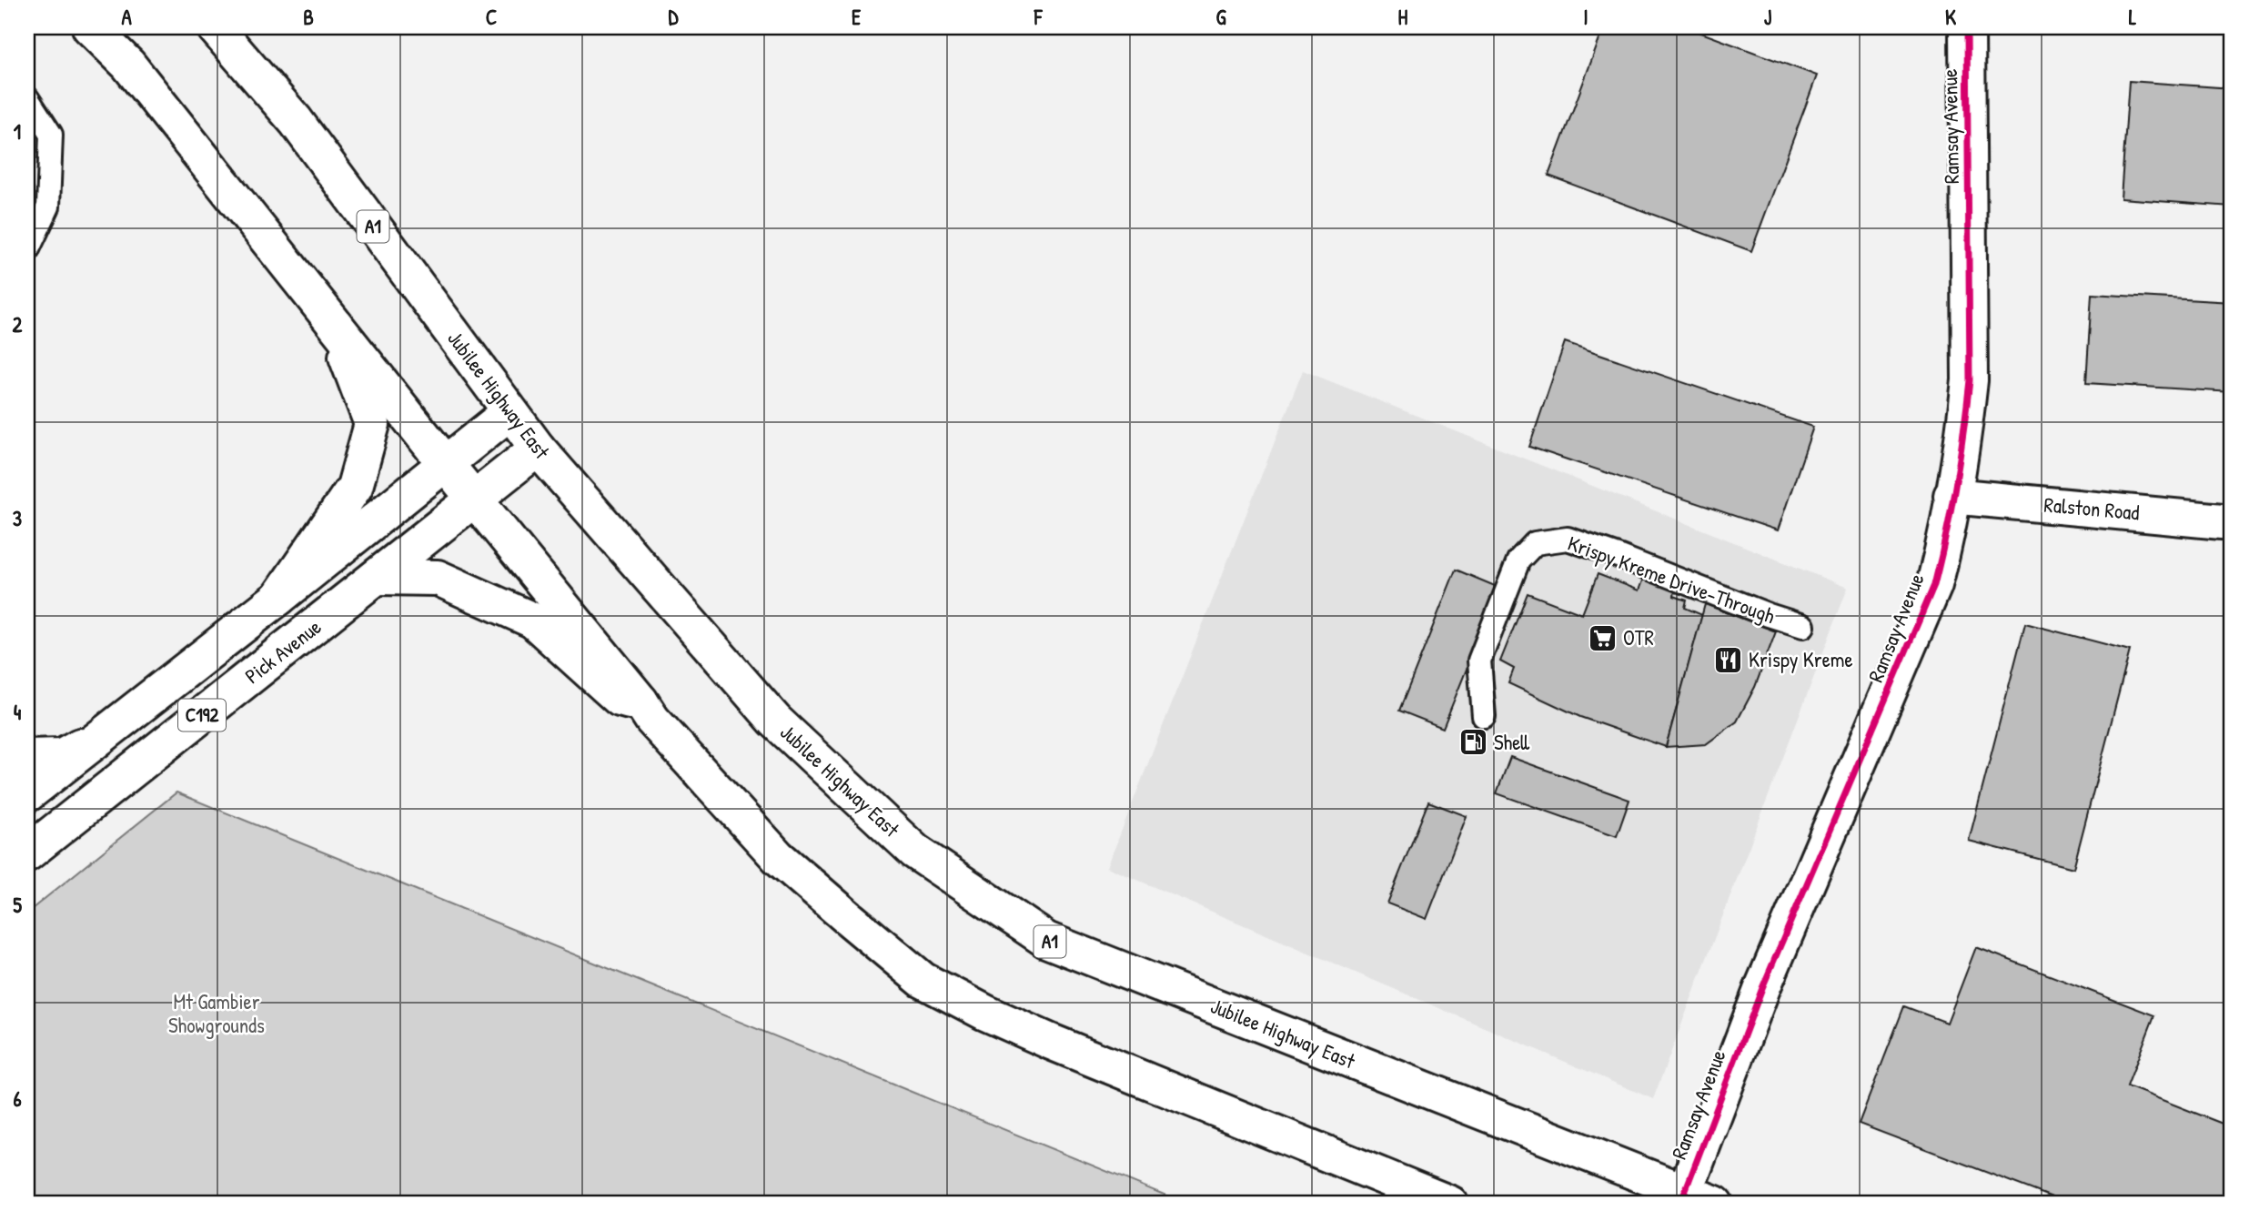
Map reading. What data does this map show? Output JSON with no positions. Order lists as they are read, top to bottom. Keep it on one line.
{"streets":{"main road":["Ramsay Avenue","A1","Jubilee Highway East","Ralston Road","Pick Avenue","C192"],"lane":["Krispy Kreme Drive-Through"]},"crossings":[["Ramsay Avenue","Jubilee Highway East"],["Ramsay Avenue","Ralston Road"],["Jubilee Highway East","Pick Avenue"],["Jubilee Highway East","C192"]],"parks":["Mt Gambier Showgrounds"],"places":{"supermarket":["OTR"],"restaurant":["Krispy Kreme"],"fuel station":["Shell"]},"grid":{"columns":["A","B","C","D","E","F","G","H","I","J","K","L"],"rows":["1","2","3","4","5","6"]}}
